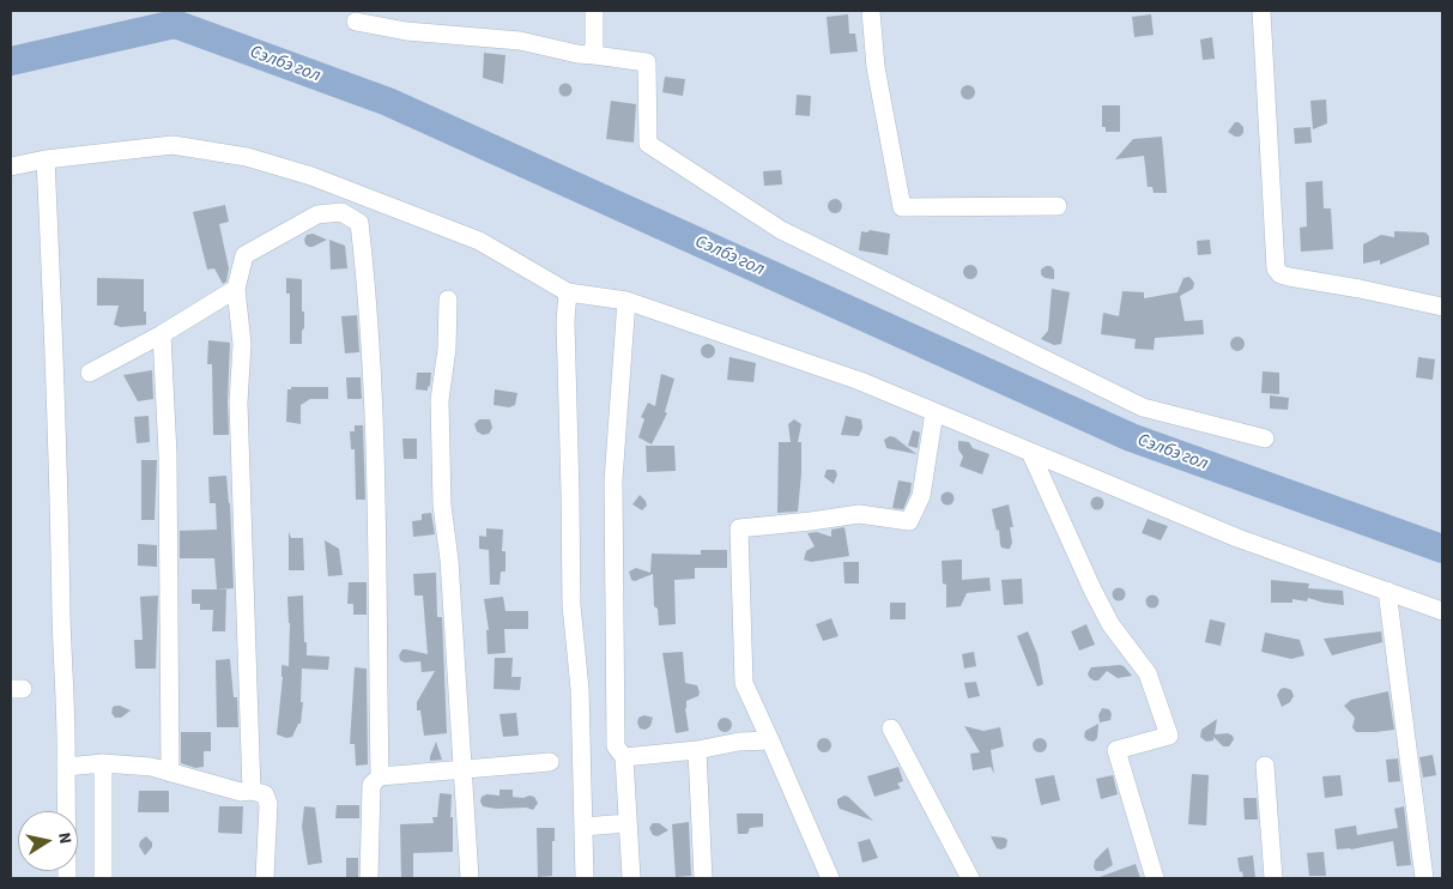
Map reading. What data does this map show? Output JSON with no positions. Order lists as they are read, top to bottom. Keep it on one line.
{"water":["Сэлбэ гол"],"north":"right"}
